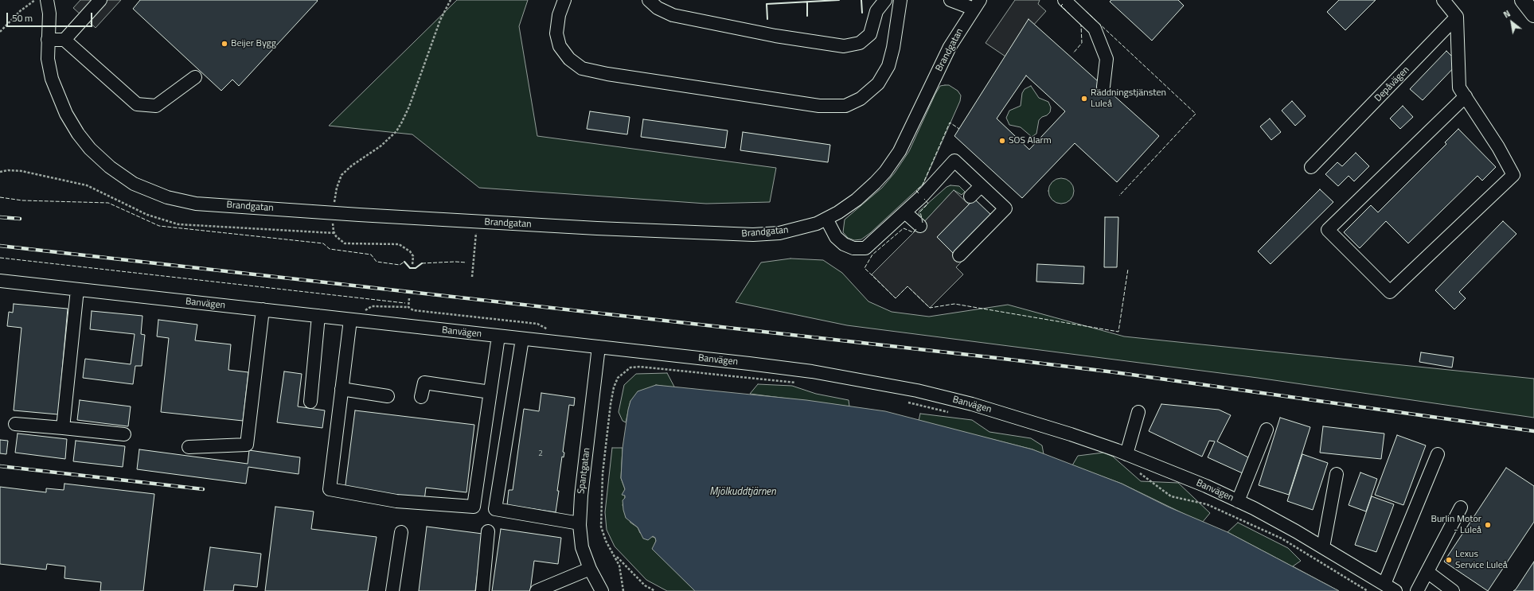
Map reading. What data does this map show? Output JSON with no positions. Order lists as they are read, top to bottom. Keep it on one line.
{"streets":{"street":["Brandgatan","Depåvägen","Banvägen","Spantgatan"]},"crossings":[["Banvägen","Spantgatan"]],"water":["Mjölkuddtjärnen"],"places":["Beijer Bygg","Räddningstjänsten Luleå","SOS Alarm","Burlin Motor - Luleå","Lexus Service Luleå"],"house_numbers":["2"],"scale_bar":"50 m","north":"top left"}
